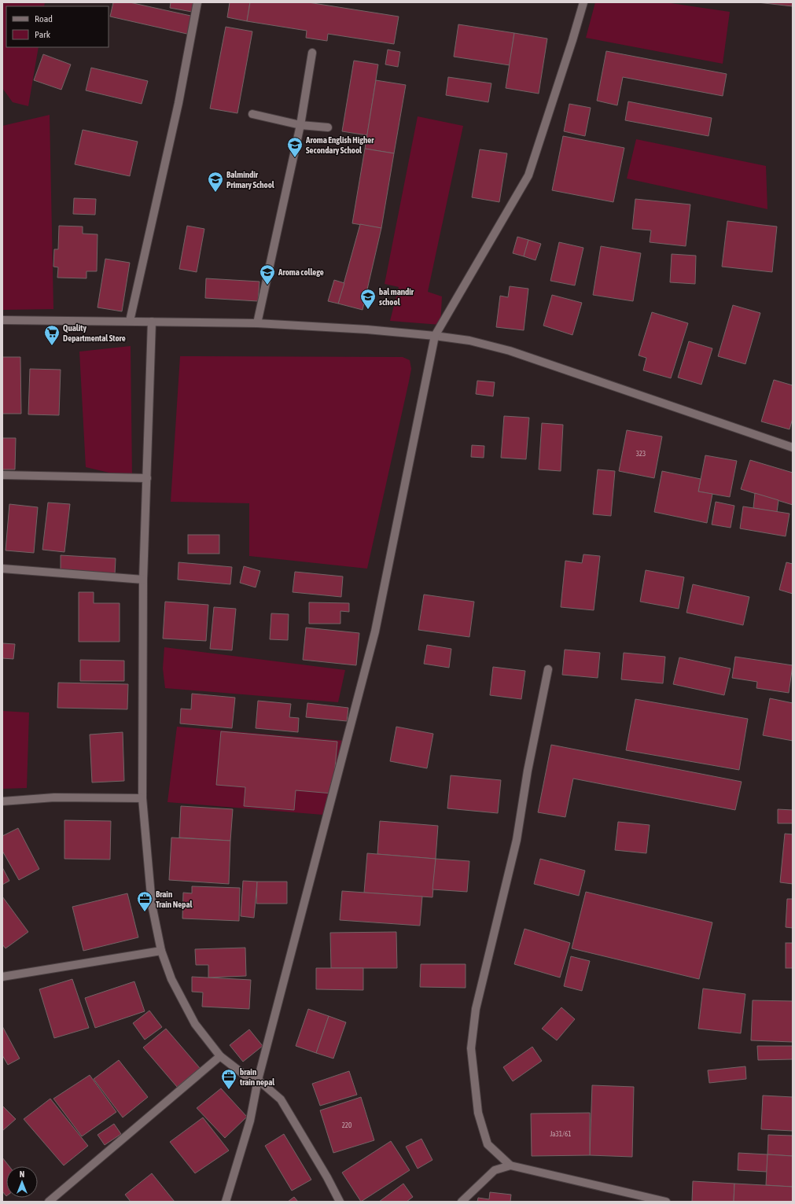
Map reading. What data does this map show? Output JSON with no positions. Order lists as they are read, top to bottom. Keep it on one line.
{"places":{"school or university":["Aroma English Higher Secondary School","Balmindir Primary School","Aroma college","bal mandir school"],"supermarket":["Quality Departmental Store"],"office":["Brain Train Nepal","brain train nepal"]},"house_numbers":["323","220","Ja31/61"],"legend":["Road","Park"],"north":"top"}
